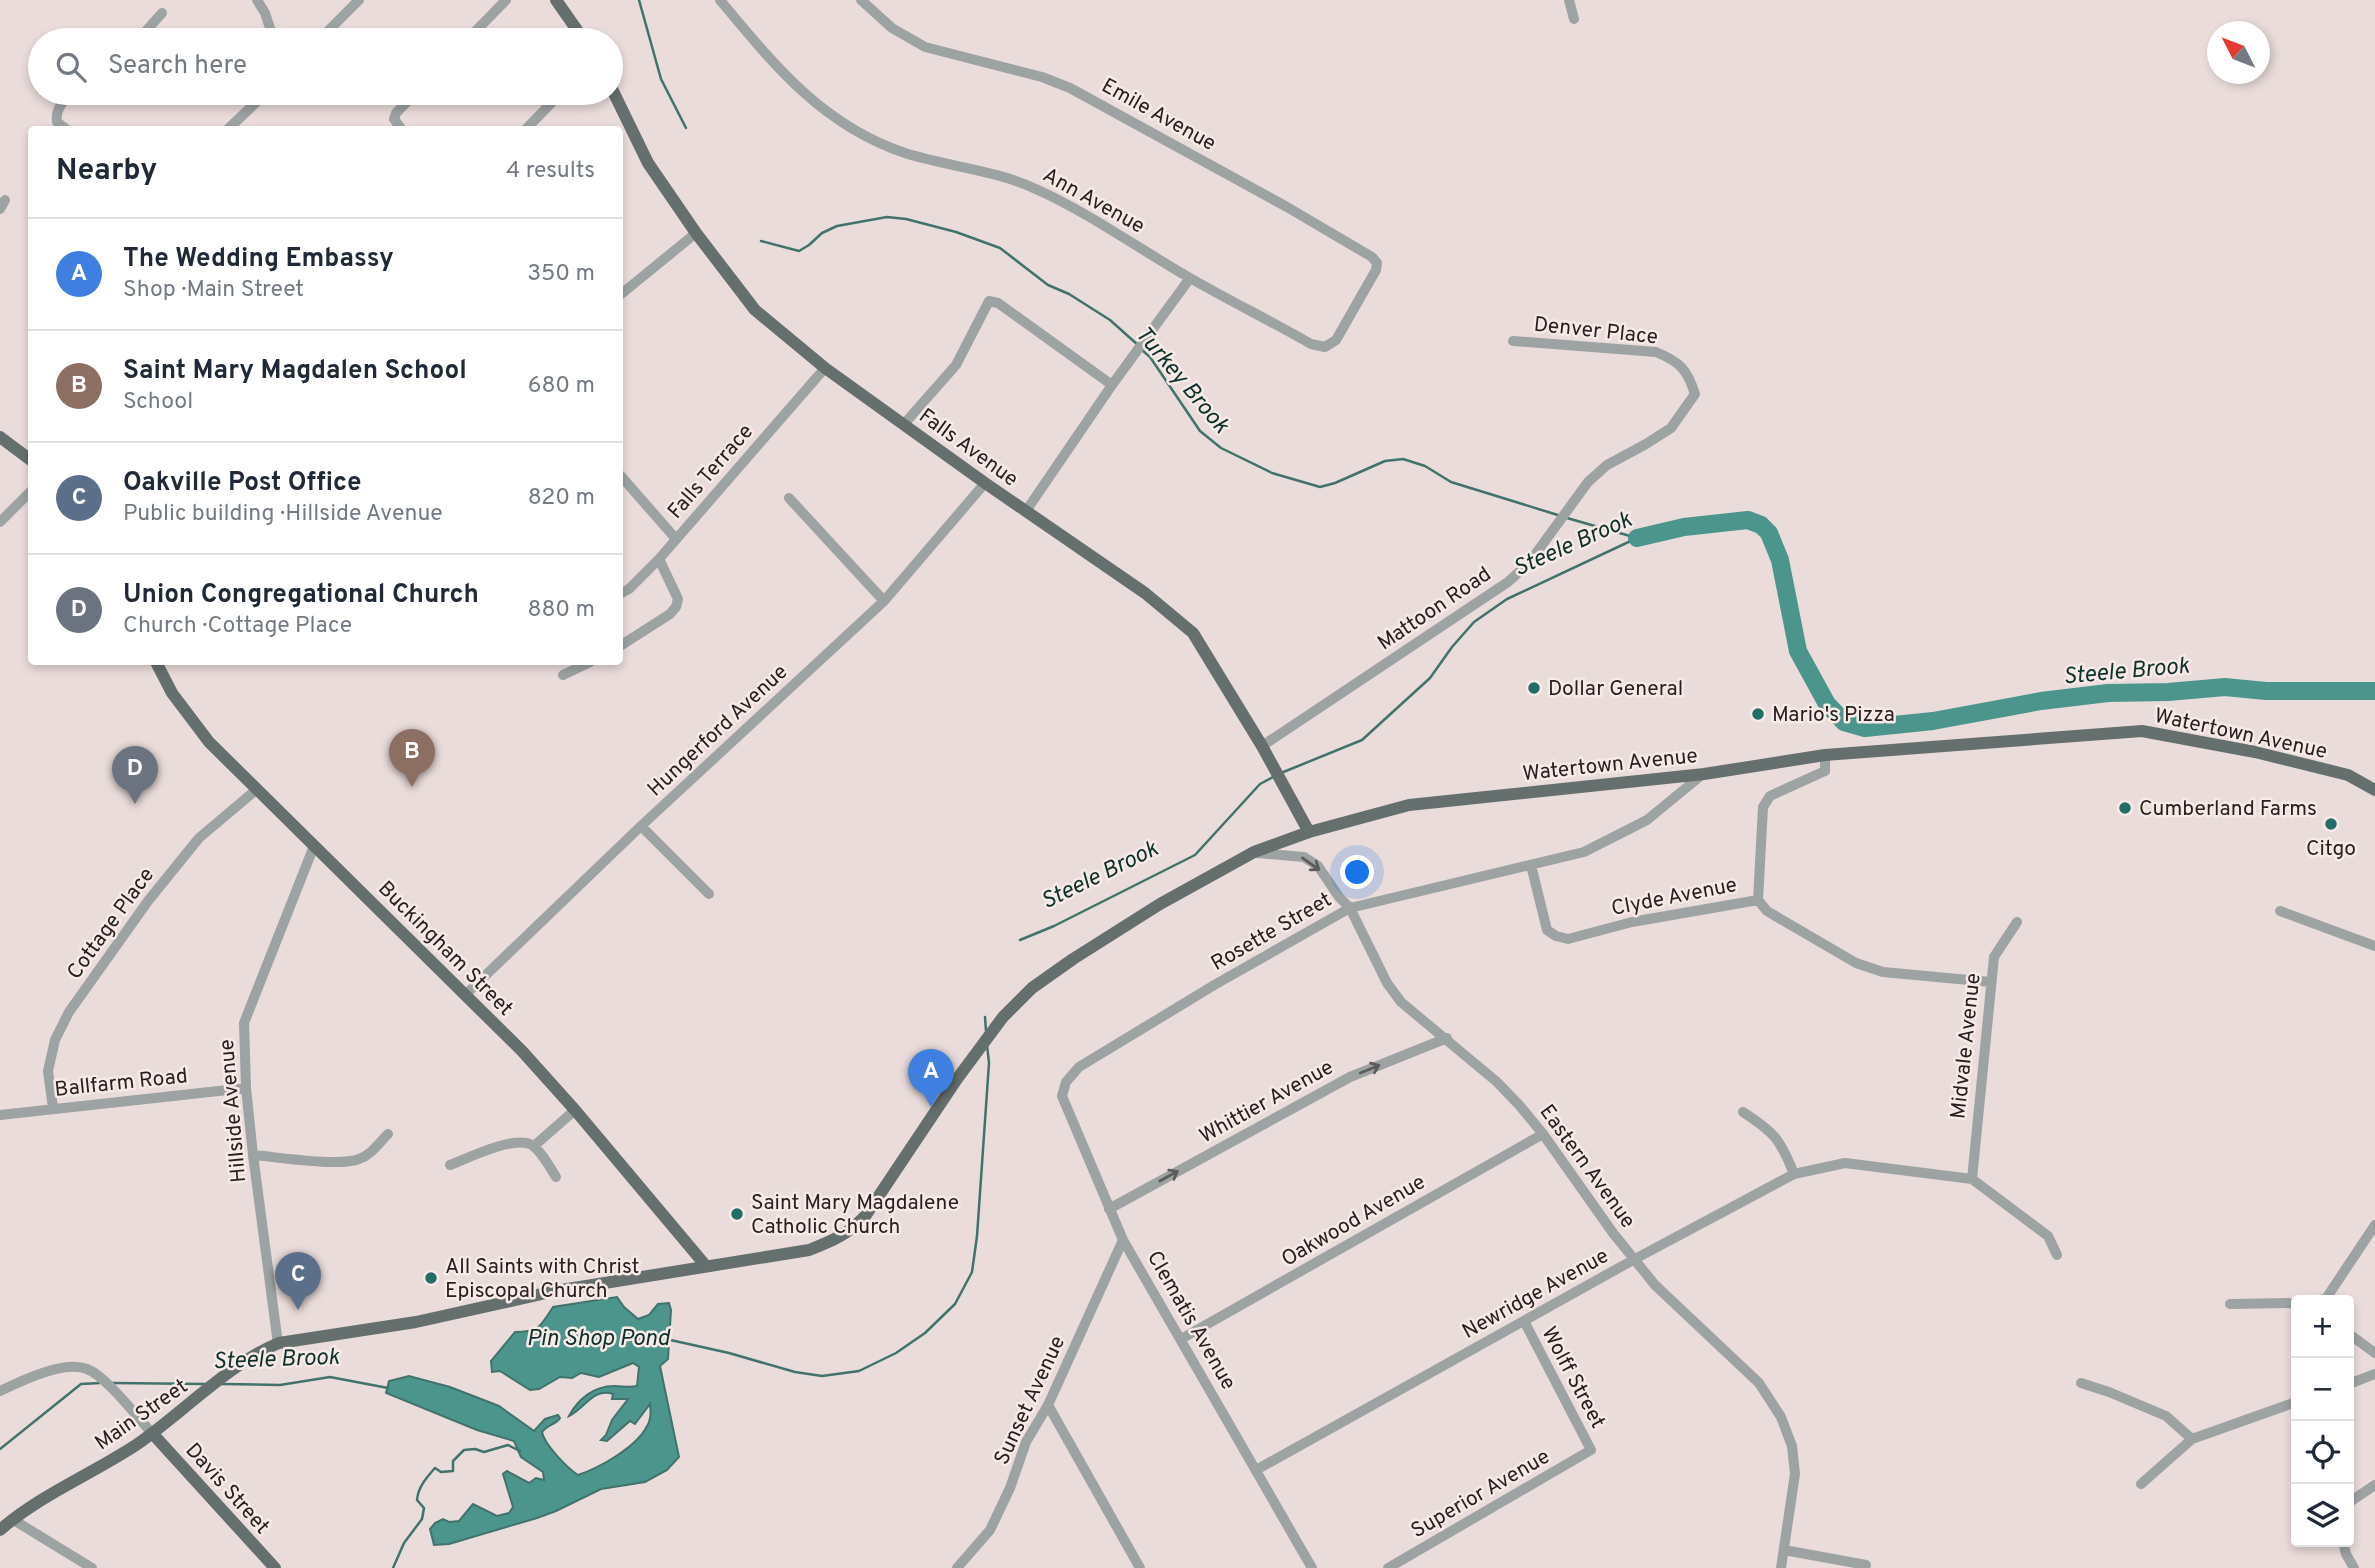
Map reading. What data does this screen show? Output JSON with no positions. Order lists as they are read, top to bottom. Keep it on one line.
{"streets":{"main road":["Falls Avenue","Watertown Avenue","Buckingham Street","Main Street","Davis Street"],"street":["Emile Avenue","Ann Avenue","Denver Place","Falls Terrace","Mattoon Road","Hungerford Avenue","Clyde Avenue","Cottage Place","Rosette Street","Midvale Avenue","Ballfarm Road","Whittier Avenue","Hillside Avenue","Eastern Avenue","Oakwood Avenue","Newridge Avenue","Clematis Avenue","Wolff Street","Sunset Avenue","Superior Avenue"]},"crossings":[["Emile Avenue","Ann Avenue"],["Denver Place","Mattoon Road"],["Falls Avenue","Falls Terrace"],["Falls Avenue","Mattoon Road"],["Falls Avenue","Hungerford Avenue"],["Falls Avenue","Watertown Avenue"],["Hungerford Avenue","Buckingham Street"],["Watertown Avenue","Rosette Street"],["Watertown Avenue","Eastern Avenue"],["Watertown Avenue","Main Street"],["Clyde Avenue","Rosette Street"],["Clyde Avenue","Midvale Avenue"],["Cottage Place","Buckingham Street"],["Cottage Place","Ballfarm Road"],["Rosette Street","Eastern Avenue"],["Rosette Street","Clematis Avenue"],["Buckingham Street","Hillside Avenue"],["Buckingham Street","Main Street"],["Midvale Avenue","Newridge Avenue"],["Ballfarm Road","Hillside Avenue"],["Whittier Avenue","Eastern Avenue"],["Whittier Avenue","Clematis Avenue"],["Hillside Avenue","Main Street"],["Eastern Avenue","Oakwood Avenue"],["Eastern Avenue","Newridge Avenue"],["Oakwood Avenue","Clematis Avenue"],["Newridge Avenue","Clematis Avenue"],["Newridge Avenue","Wolff Street"],["Clematis Avenue","Sunset Avenue"],["Wolff Street","Superior Avenue"],["Main Street","Davis Street"]],"one_way":["Whittier Avenue"],"water":["Turkey Brook","Steele Brook","Pin Shop Pond"],"places":["Dollar General","Mario's Pizza","Cumberland Farms","Citgo","Saint Mary Magdalene Catholic Church","All Saints with Christ Episcopal Church"],"north":"top left","page":{"search":"Search here","heading":["Nearby","4 results"],"list":[{"mark":"A","name":"The Wedding Embassy","note":"Shop · Main Street","value":"350 m"},{"mark":"B","name":"Saint Mary Magdalen School","note":"School","value":"680 m"},{"mark":"C","name":"Oakville Post Office","note":"Public building · Hillside Avenue","value":"820 m"},{"mark":"D","name":"Union Congregational Church","note":"Church · Cottage Place","value":"880 m"}],"pins":["B","D","A","C"],"map_buttons":["+","−"]}}
